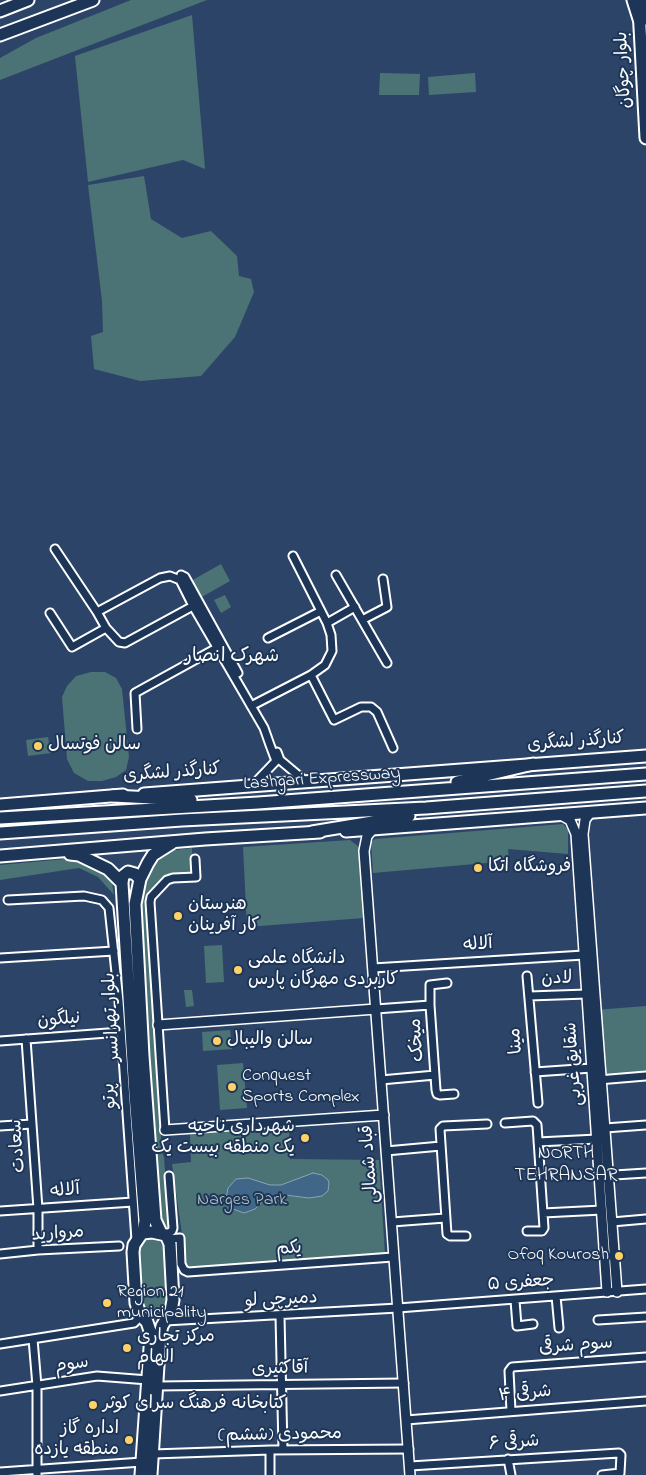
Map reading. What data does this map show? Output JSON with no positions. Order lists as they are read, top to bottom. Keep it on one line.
{"streets":{"main road":["بلوار چوگان","کنارگذر لشگری","Lashgari Expressway","بلوار تهرانسر"],"street":["آلاله","لادن","نیلگون","میخک","مینا","شقایق غربی","پرتو","سعادت","قباد شمالی","مروارید","یکم","جعفری ۵","دمیرچی لو","سوم شرقی","سوم","آقاکثیری","۴ شرقی","محمودی (ششم)","۶ شرقی"]},"crossings":[["آلاله","شقایق غربی"],["آلاله","پرتو"],["آلاله","سعادت"],["آلاله","قباد شمالی"],["لادن","مینا"],["لادن","شقایق غربی"],["بلوار تهرانسر","پرتو"],["بلوار تهرانسر","یکم"],["بلوار تهرانسر","دمیرچی لو"],["نیلگون","پرتو"],["نیلگون","سعادت"],["شقایق غربی","جعفری ۵"],["سعادت","مروارید"],["قباد شمالی","یکم"],["قباد شمالی","جعفری ۵"],["قباد شمالی","دمیرچی لو"],["قباد شمالی","آقاکثیری"],["قباد شمالی","۴ شرقی"],["قباد شمالی","محمودی (ششم)"],["قباد شمالی","۶ شرقی"],["جعفری ۵","دمیرچی لو"],["سوم شرقی","۴ شرقی"],["سوم","آقاکثیری"]],"districts":["شهرک انصار","NORTH TEHRANSAR"],"parks":["Narges Park"],"places":["سالن فوتسال","فروشگاه اتکا","هنرستان کار آفرینان","دانشگاه علمی کاربردی مهرگان پارس","سالن والیبال","Conquest Sports Complex","شهرداری ناحیه یک منطقه بیست یک","Ofoq Kourosh","Region 21 municipality","مرکز تجاری الهام","کتابخانه فرهنگ سرای کوثر","اداره گاز منطقه یازده"]}
